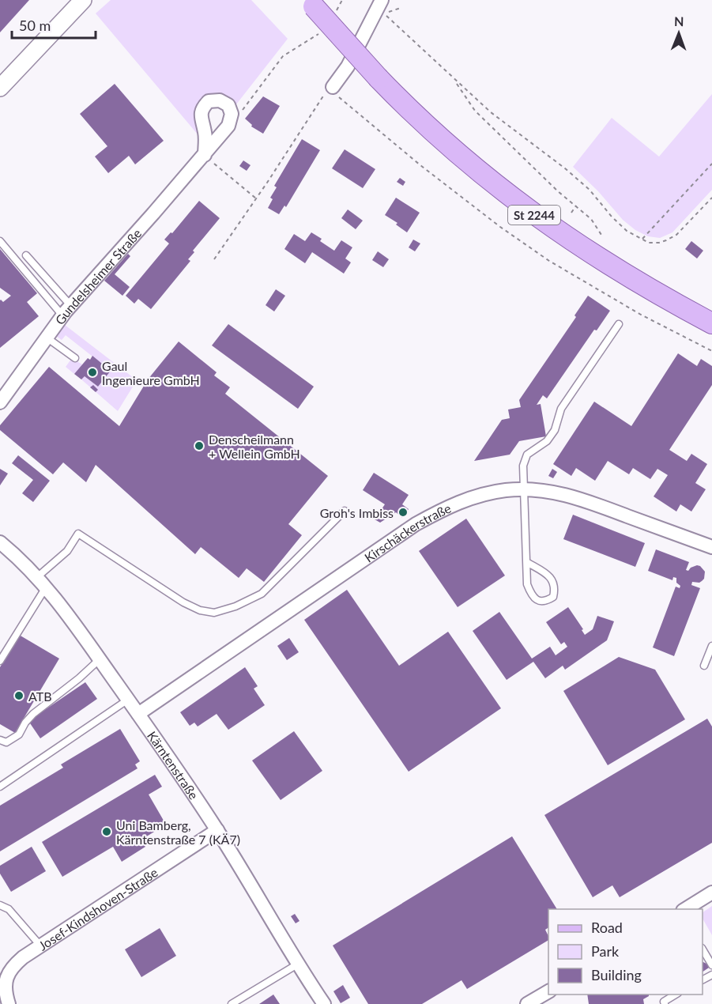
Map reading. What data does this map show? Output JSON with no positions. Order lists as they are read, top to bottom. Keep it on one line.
{"streets":{"main road":["St 2244"],"street":["Gundelsheimer Straße","Kirschäckerstraße","Kärntenstraße","Josef-Kindshoven-Straße"]},"crossings":[["Kirschäckerstraße","Kärntenstraße"],["Kärntenstraße","Josef-Kindshoven-Straße"]],"places":["Gaul Ingenieure GmbH","Denscheilmann + Wellein GmbH","Groh's Imbiss","ATB","Uni Bamberg, Kärntenstraße 7 (KÄ7)"],"legend":["Road","Park","Building"],"scale_bar":"50 m","north":"top"}
